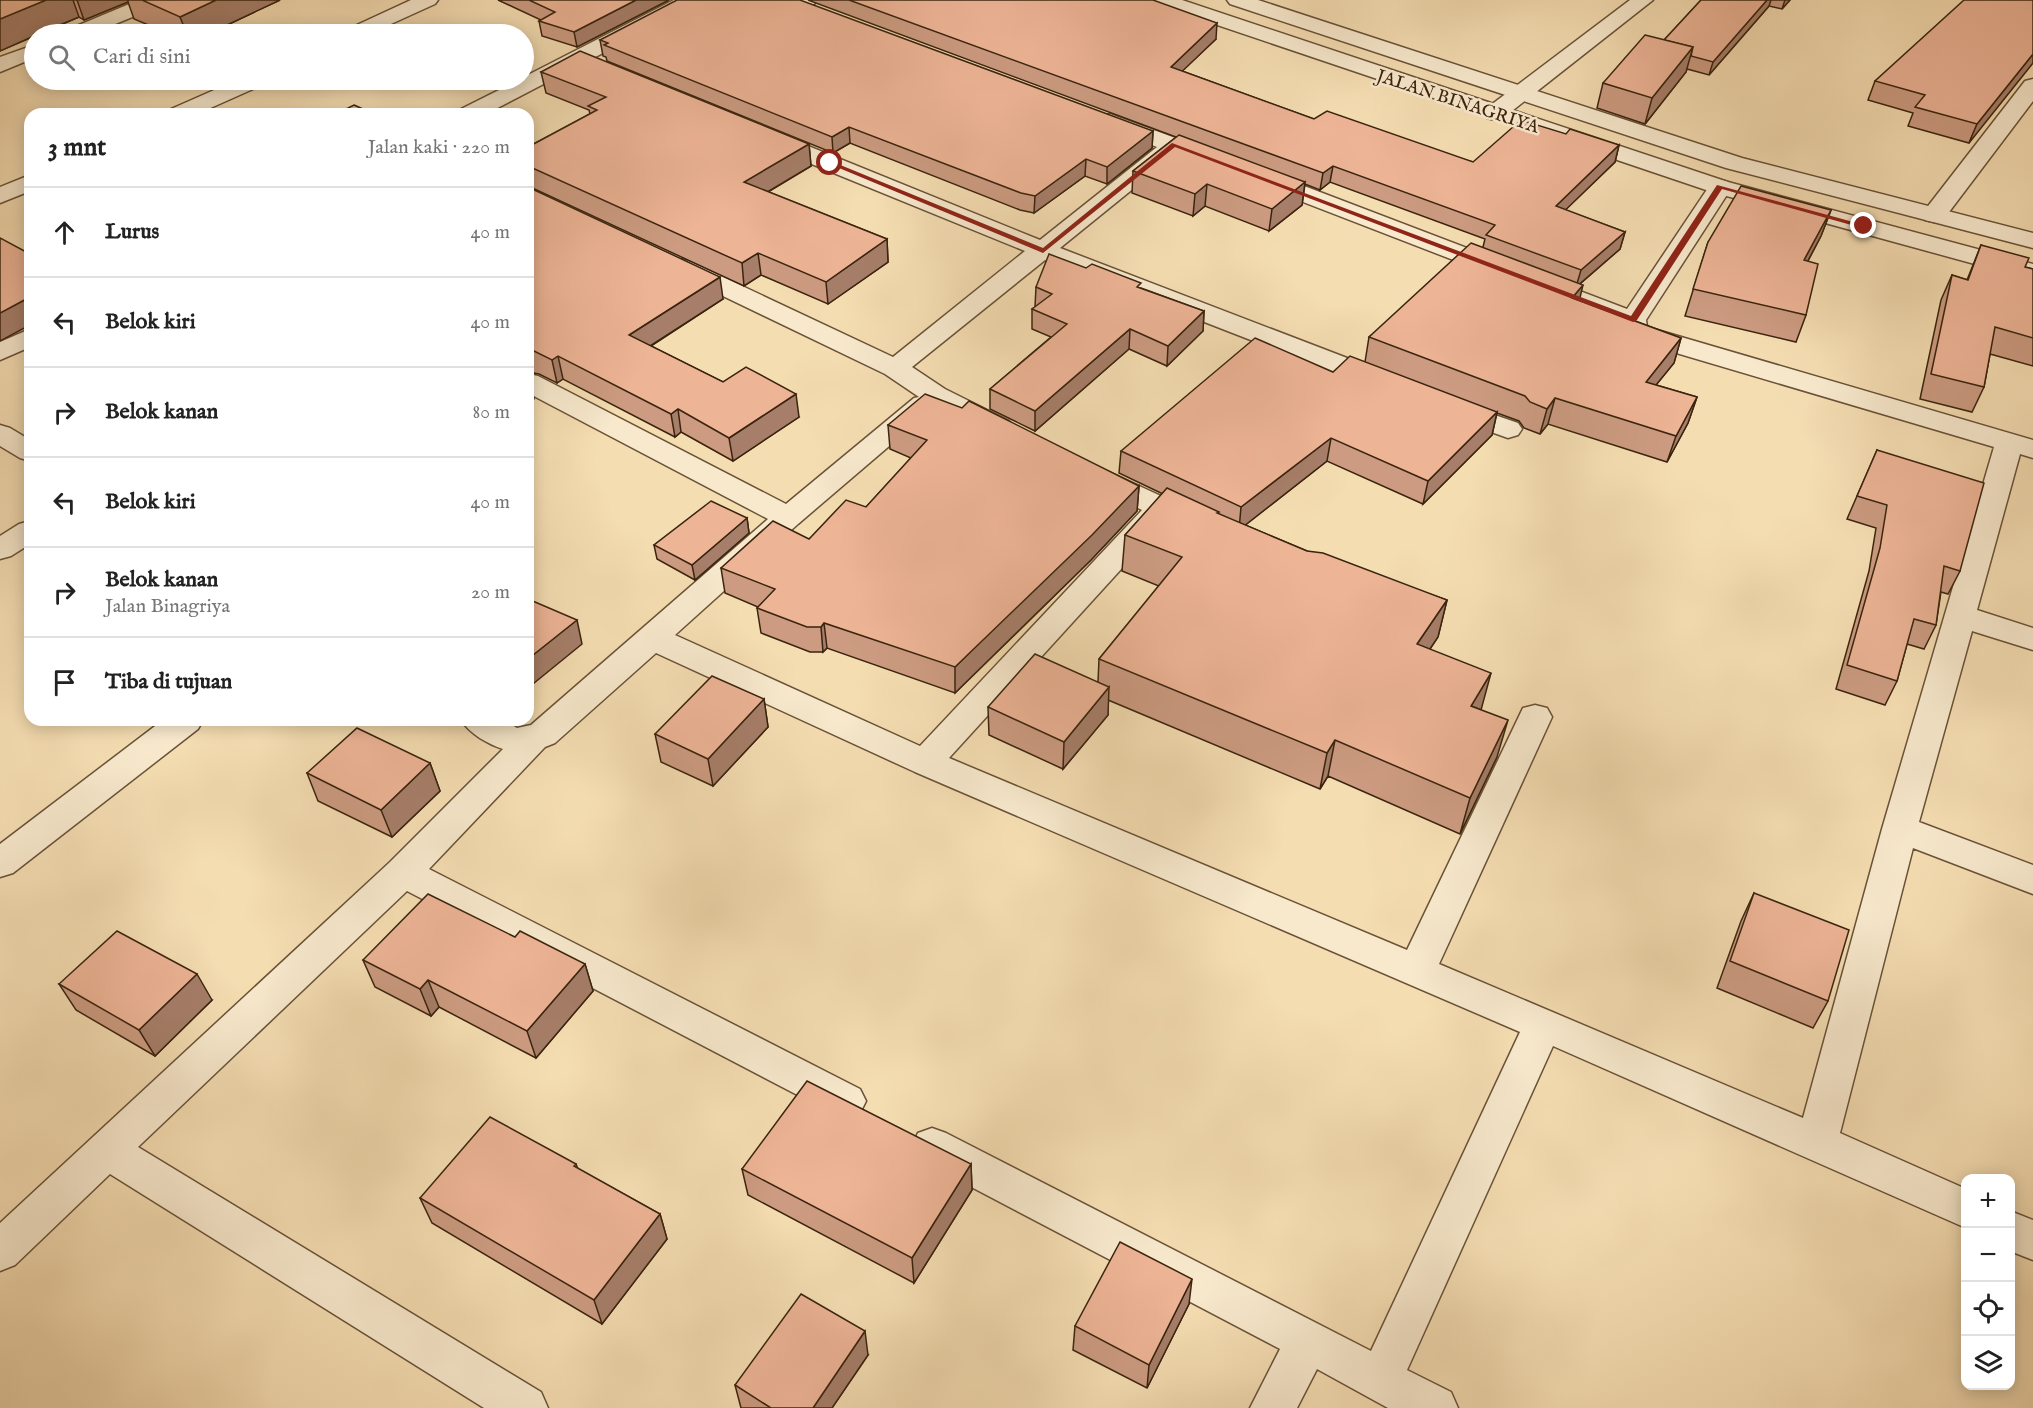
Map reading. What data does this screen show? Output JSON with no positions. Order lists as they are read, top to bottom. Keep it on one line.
{"streets":{"street":["JALAN BINAGRIYA"]},"page":{"search":"Cari di sini","heading":["3 mnt","Jalan kaki · 220 m"],"list":[["Lurus","40 m"],["Belok kiri","40 m"],["Belok kanan","80 m"],["Belok kiri","40 m"],["Belok kanan","Jalan Binagriya","20 m"],"Tiba di tujuan"],"map_buttons":["+","−"]}}
